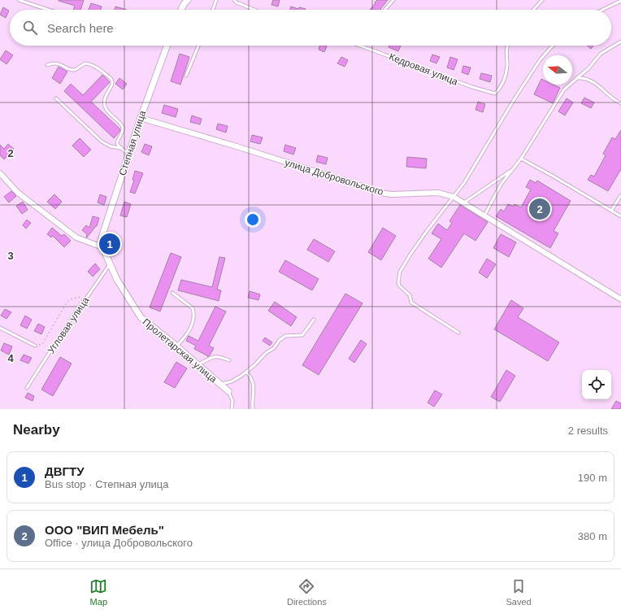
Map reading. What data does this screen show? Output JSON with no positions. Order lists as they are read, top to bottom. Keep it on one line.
{"streets":{"street":["Степная улица","улица Добровольского","Пролетарская улица"],"lane":["Кедровая улица","Угловая улица"]},"crossings":[["Степная улица","улица Добровольского"],["Степная улица","Пролетарская улица"],["Угловая улица","Пролетарская улица"]],"north":"left","page":{"search":"Search here","pins":["2","1"],"heading":["Nearby","2 results"],"list":[{"mark":"1","name":"ДВГТУ","note":"Bus stop · Степная улица","value":"190 m"},{"mark":"2","name":"ООО \"ВИП Мебель\"","note":"Office · улица Добровольского","value":"380 m"}],"nav":["Map","Directions","Saved"]},"grid":{"rows":["2","3","4"]}}
